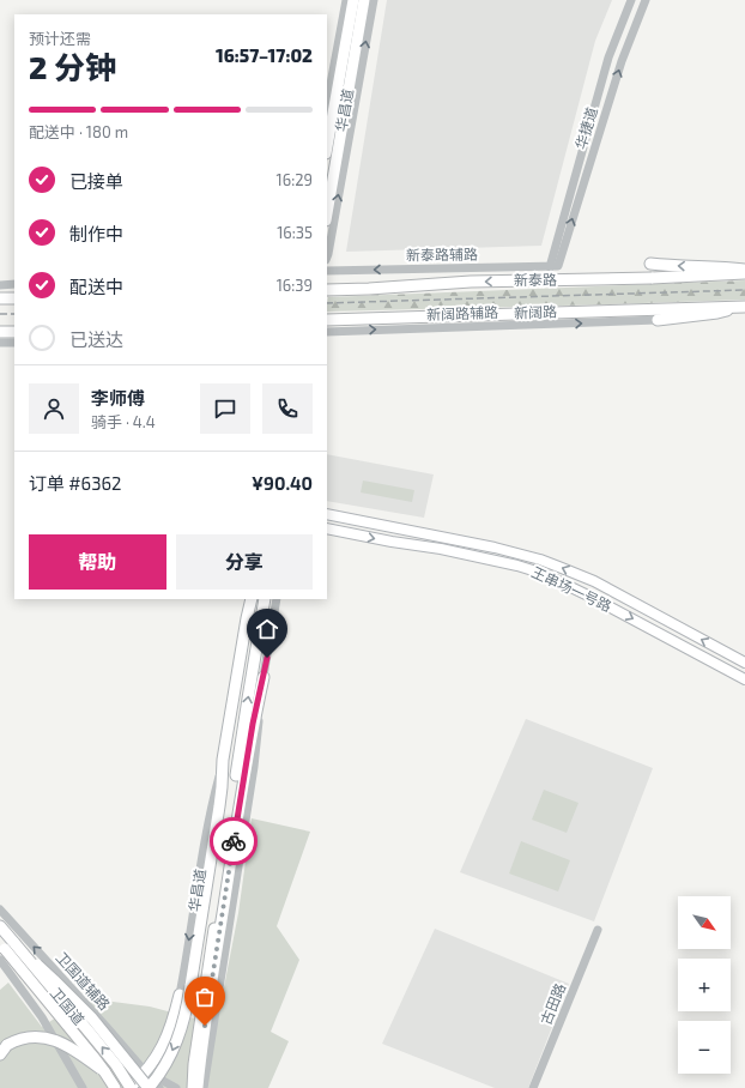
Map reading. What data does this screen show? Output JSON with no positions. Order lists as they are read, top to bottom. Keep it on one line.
{"streets":{"main road":["华昌道","新泰路","新阔路","王串场一号路","卫国道"],"street":["华捷道","新泰路辅路","新阔路辅路","卫国道辅路","古田路"]},"crossings":[["华捷道","新泰路辅路"]],"one_way":["新泰路辅路","新阔路辅路"],"north":"bottom right","page":{"heading":["2 分钟","预计还需","16:57–17:02"],"panel":["李师傅","骑手 · 4.4","订单 #6362","¥90.40"],"bar":"配送中 · 180 m","list":[["已接单","16:29"],["制作中","16:35"],["配送中","16:39"],"已送达"],"buttons":["帮助","分享"],"map_buttons":["+","−"]}}
